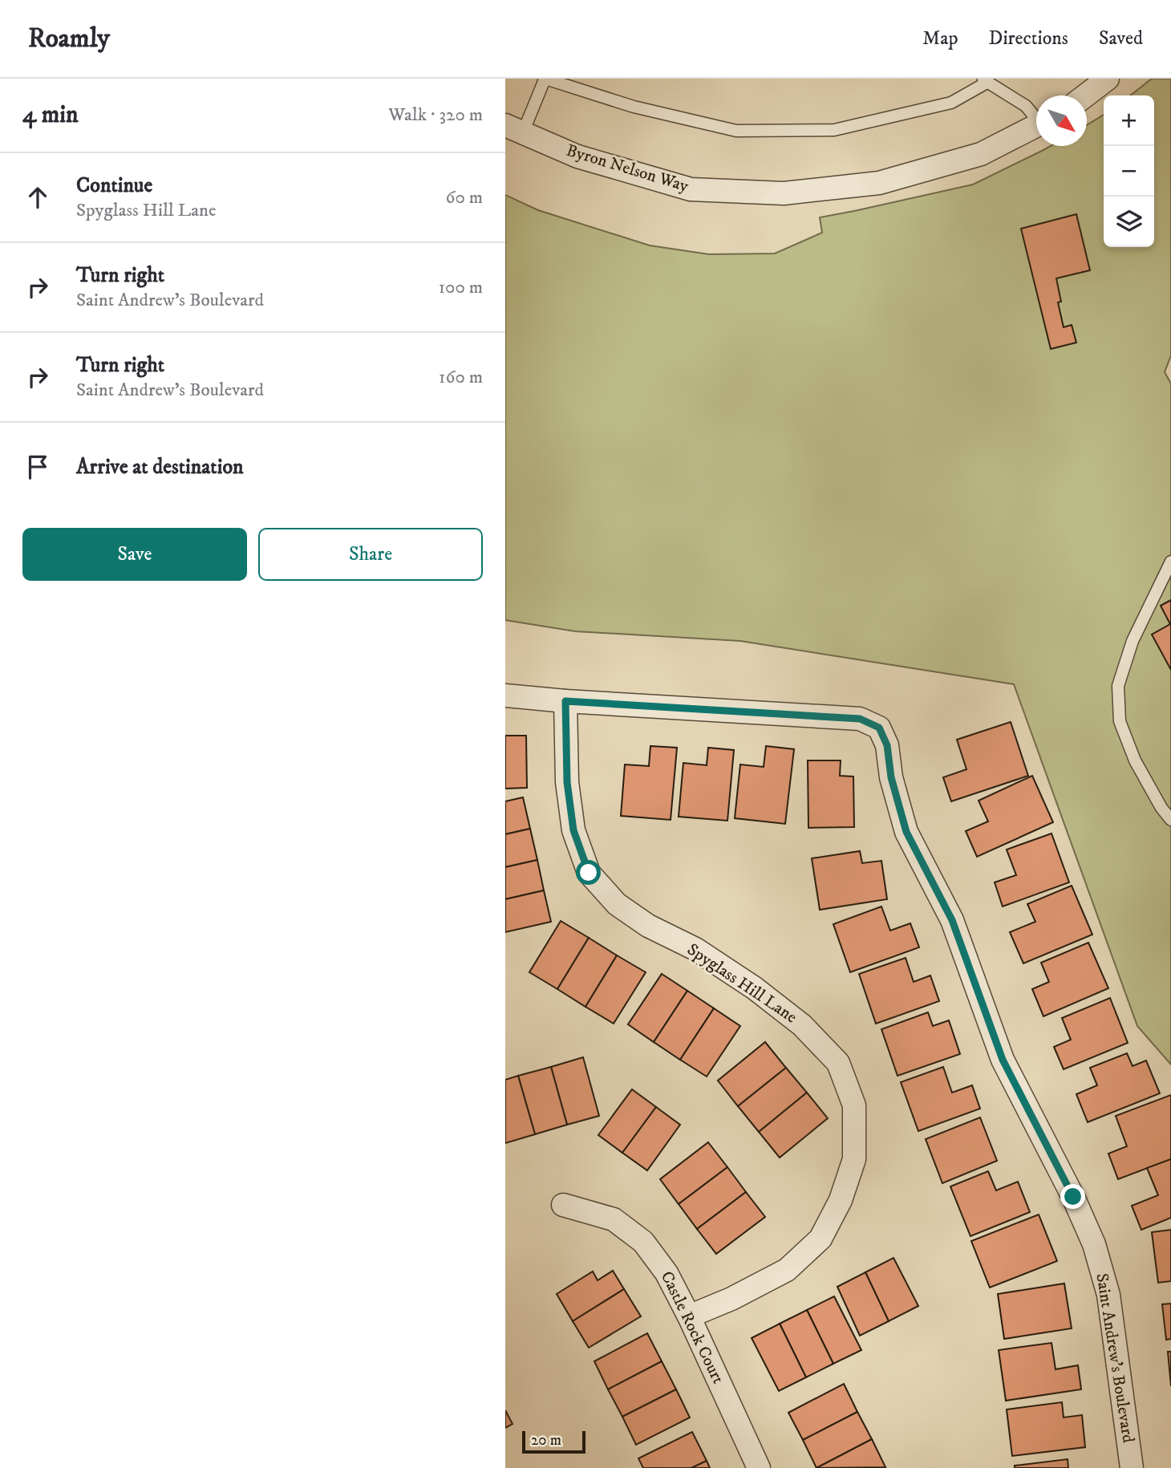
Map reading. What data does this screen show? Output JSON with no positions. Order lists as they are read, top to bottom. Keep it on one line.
{"streets":{"street":["Byron Nelson Way","Spyglass Hill Lane","Castle Rock Court","Saint Andrew's Boulevard"]},"crossings":[["Spyglass Hill Lane","Castle Rock Court"],["Spyglass Hill Lane","Saint Andrew's Boulevard"]],"scale_bar":"20 m","north":"bottom right","page":{"header":"Roamly","nav":["Map","Directions","Saved"],"heading":["4 min","Walk · 320 m"],"map_buttons":["+","−"],"list":[["Continue","Spyglass Hill Lane","60 m"],["Turn right","Saint Andrew's Boulevard","100 m"],["Turn right","Saint Andrew's Boulevard","160 m"],"Arrive at destination"],"buttons":["Save","Share"],"scale":"20 m"}}
